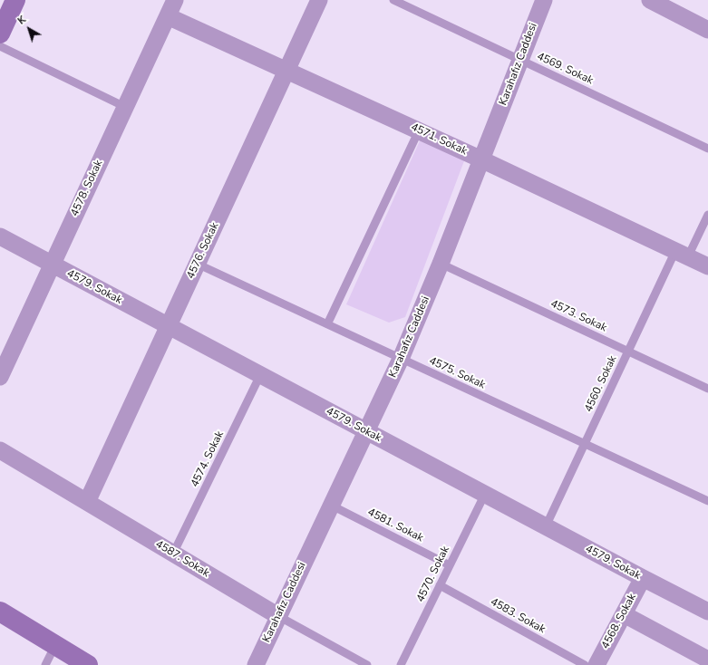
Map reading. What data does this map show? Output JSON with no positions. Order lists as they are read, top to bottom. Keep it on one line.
{"streets":{"street":["Karahafız Caddesi","4571. Sokak","4578. Sokak","4576. Sokak","4579. Sokak","4587. Sokak","4568. Sokak"],"lane":["4569. Sokak","4573. Sokak","4575. Sokak","4560. Sokak","4574. Sokak","4581. Sokak","4570. Sokak","4583. Sokak"]},"crossings":[["Karahafız Caddesi","4569. Sokak"],["Karahafız Caddesi","4571. Sokak"],["Karahafız Caddesi","4579. Sokak"],["Karahafız Caddesi","4573. Sokak"],["Karahafız Caddesi","4575. Sokak"],["Karahafız Caddesi","4581. Sokak"],["Karahafız Caddesi","4587. Sokak"],["4571. Sokak","4578. Sokak"],["4571. Sokak","4576. Sokak"],["4571. Sokak","4560. Sokak"],["4578. Sokak","4579. Sokak"],["4576. Sokak","4579. Sokak"],["4576. Sokak","4575. Sokak"],["4576. Sokak","4587. Sokak"],["4579. Sokak","4560. Sokak"],["4579. Sokak","4574. Sokak"],["4579. Sokak","4570. Sokak"],["4579. Sokak","4568. Sokak"],["4573. Sokak","4560. Sokak"],["4575. Sokak","4560. Sokak"],["4574. Sokak","4587. Sokak"],["4581. Sokak","4570. Sokak"],["4570. Sokak","4583. Sokak"]],"north":"top left"}
